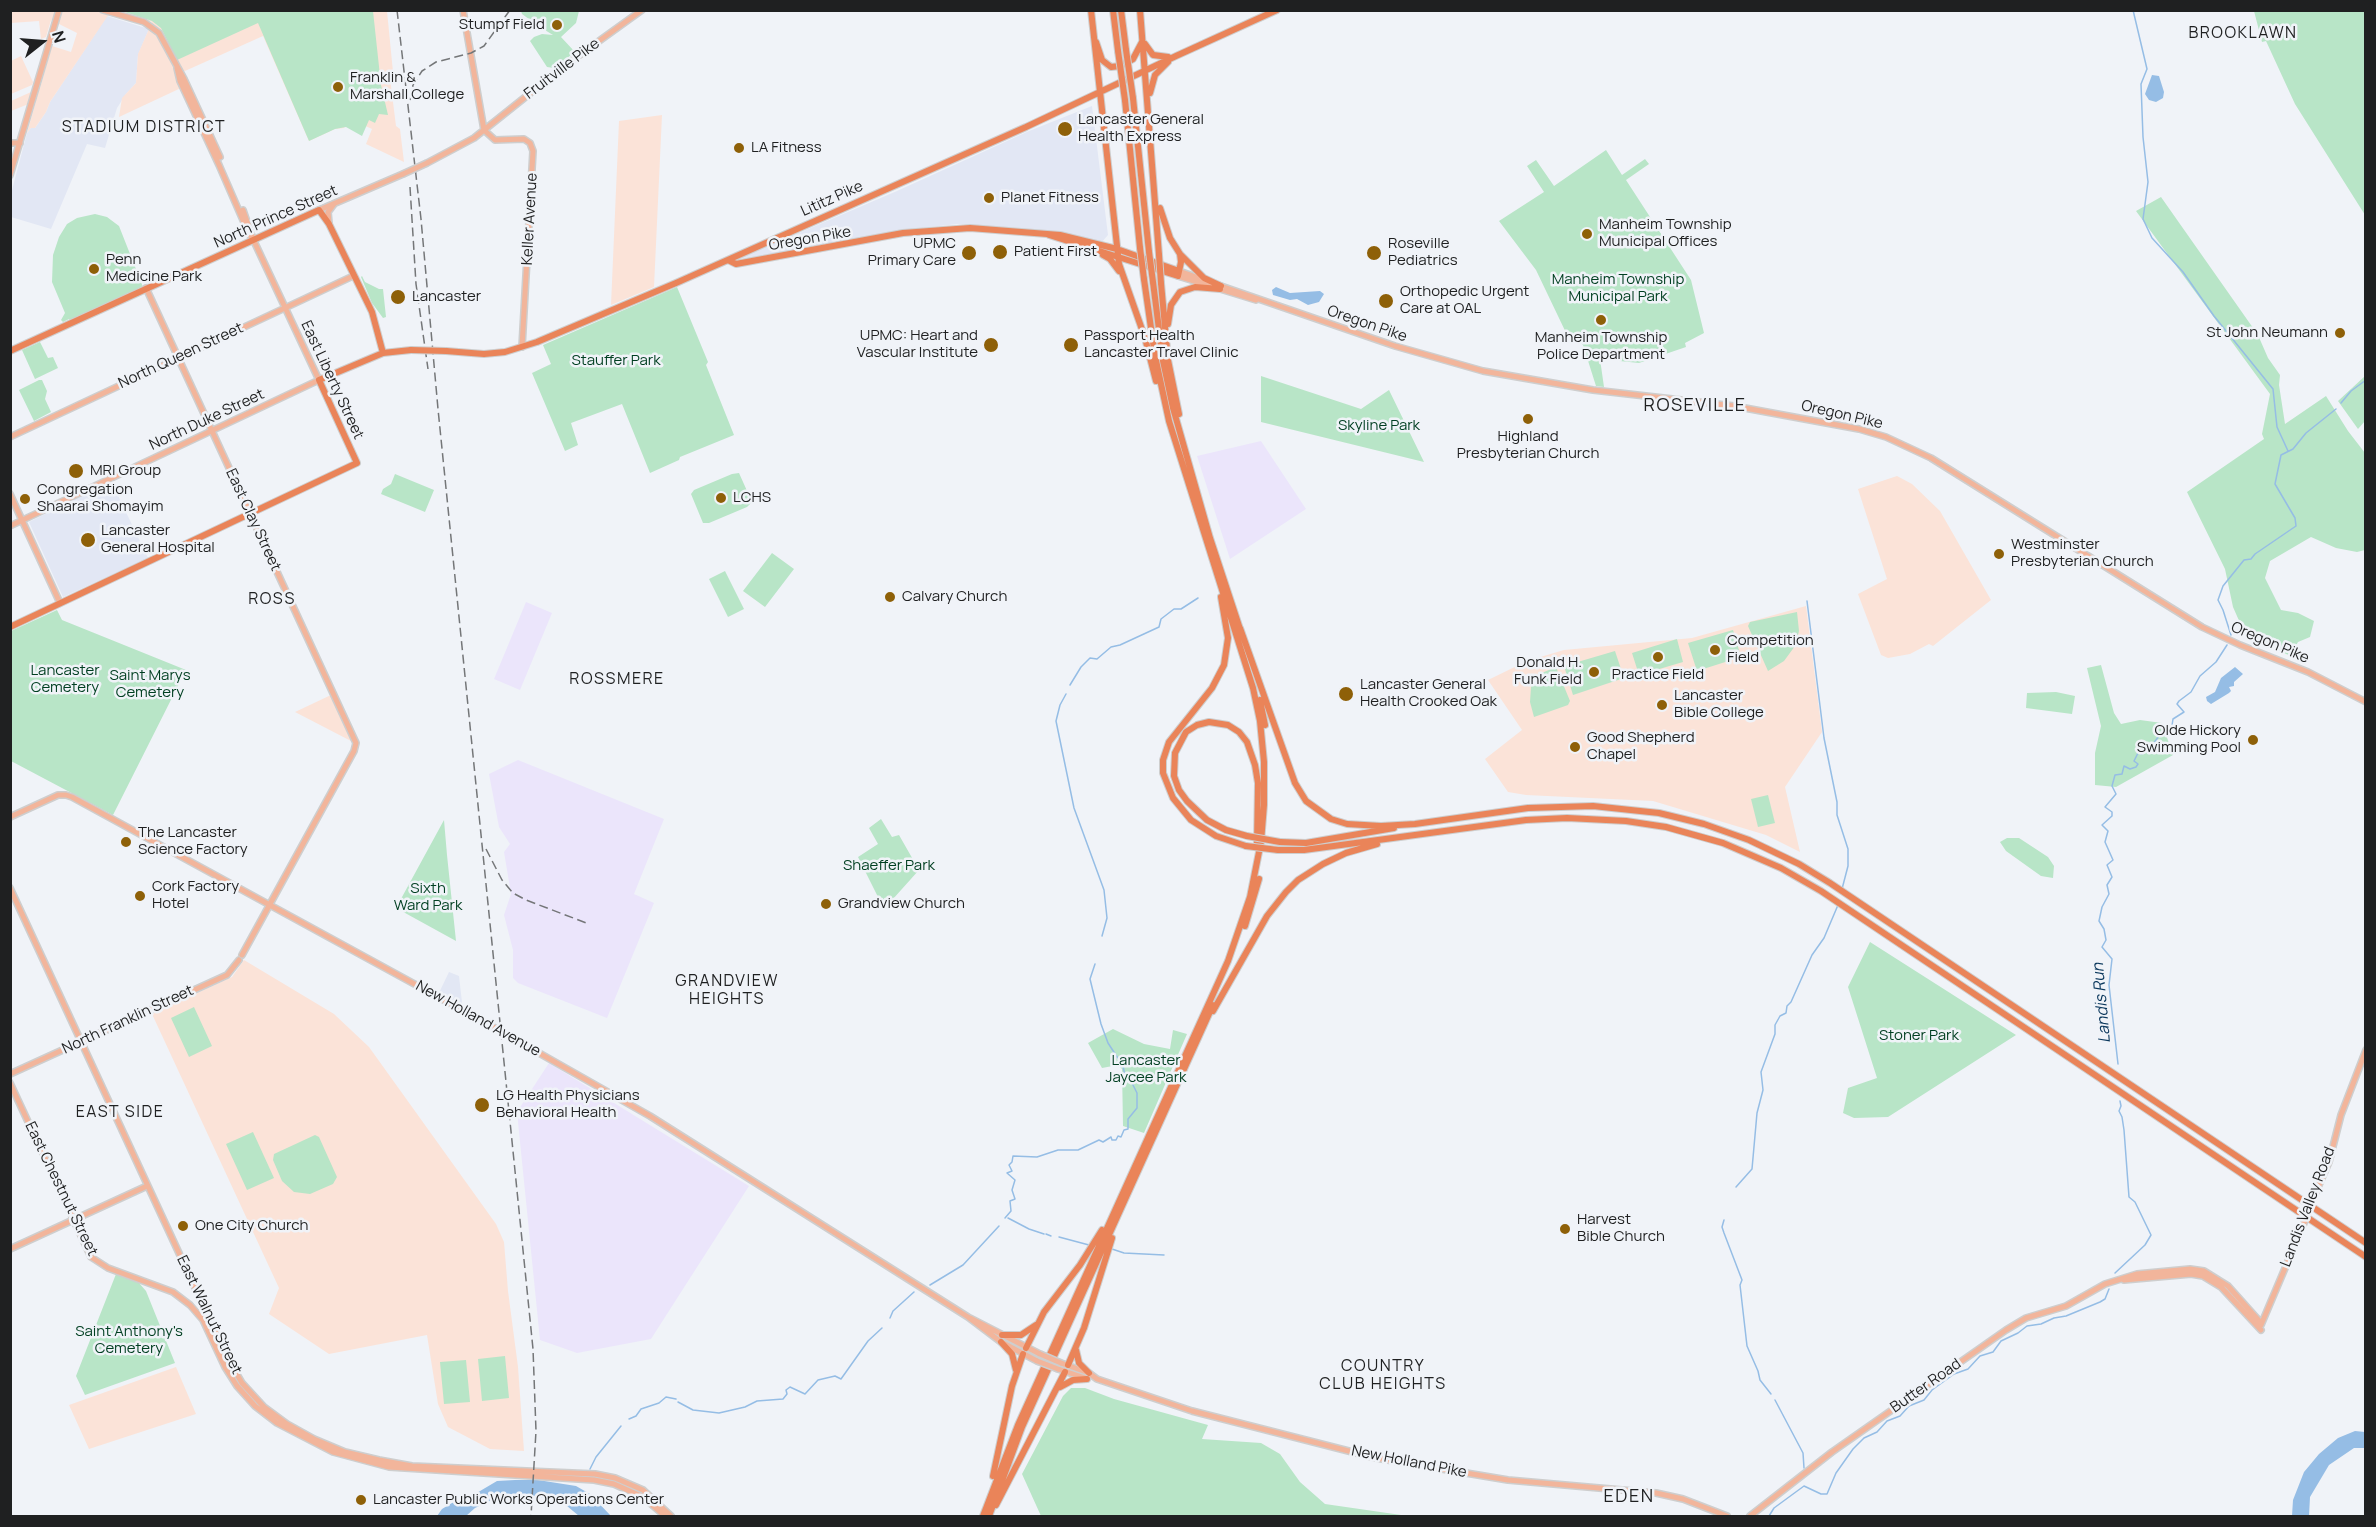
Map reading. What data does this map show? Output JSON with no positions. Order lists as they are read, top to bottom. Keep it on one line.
{"streets":{"highway":["Lititz Pike","North Prince Street","Oregon Pike","East Liberty Street","North Duke Street"],"main road":["Fruitville Pike","Keller Avenue","North Queen Street","East Clay Street","New Holland Avenue","North Franklin Street","East Chestnut Street","Landis Valley Road","East Walnut Street","Butter Road","New Holland Pike"]},"crossings":[["Fruitville Pike","North Prince Street"],["Fruitville Pike","Keller Avenue"],["Lititz Pike","Keller Avenue"],["Lititz Pike","Oregon Pike"],["Lititz Pike","North Duke Street"],["North Prince Street","Keller Avenue"],["North Prince Street","East Liberty Street"],["North Prince Street","East Clay Street"],["North Queen Street","East Liberty Street"],["North Queen Street","East Clay Street"],["East Liberty Street","North Duke Street"],["East Liberty Street","East Clay Street"],["North Duke Street","East Clay Street"],["East Clay Street","North Franklin Street"],["New Holland Avenue","North Franklin Street"],["New Holland Avenue","New Holland Pike"],["North Franklin Street","East Walnut Street"],["East Chestnut Street","East Walnut Street"],["Landis Valley Road","Butter Road"]],"districts":["BROOKLAWN","STADIUM DISTRICT","ROSEVILLE","ROSS","ROSSMERE","GRANDVIEW HEIGHTS","EAST SIDE","COUNTRY CLUB HEIGHTS","EDEN"],"water":["Landis Run"],"parks":["Manheim Township Municipal Park","Stauffer Park","Skyline Park","Lancaster Cemetery","Saint Marys Cemetery","Shaeffer Park","Sixth Ward Park","Stoner Park","Lancaster Jaycee Park","Saint Anthony's Cemetery"],"places":["Stumpf Field","Franklin & Marshall College","Lancaster General Health Express","LA Fitness","Planet Fitness","Manheim Township Municipal Offices","Patient First","UPMC Primary Care","Roseville Pediatrics","Penn Medicine Park","Lancaster","Orthopedic Urgent Care at OAL","Manheim Township Police Department","St John Neumann","UPMC: Heart and Vascular Institute","Passport Health Lancaster Travel Clinic","Highland Presbyterian Church","MRI Group","LCHS","Congregation Shaarai Shomayim","Lancaster General Hospital","Westminster Presbyterian Church","Calvary Church","Competition Field","Practice Field","Donald H. Funk Field","Lancaster General Health Crooked Oak","Lancaster Bible College","Olde Hickory Swimming Pool","Good Shepherd Chapel","The Lancaster Science Factory","Cork Factory Hotel","Grandview Church","LG Health Physicians Behavioral Health","One City Church","Harvest Bible Church","Lancaster Public Works Operations Center"],"north":"right"}
